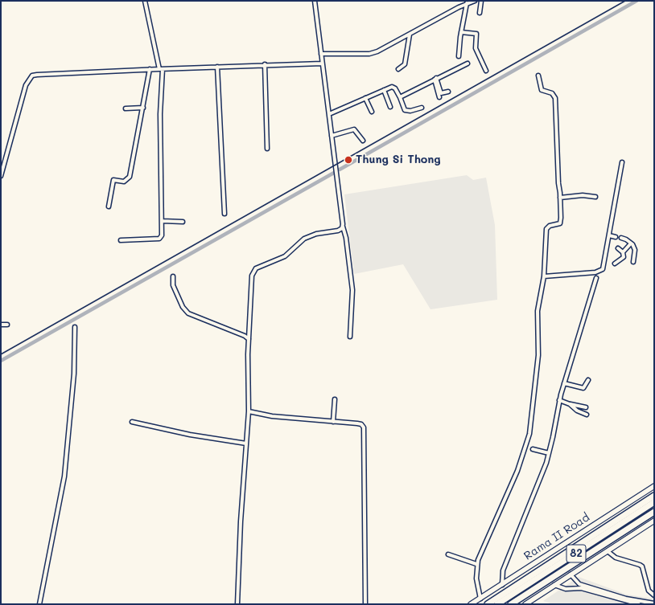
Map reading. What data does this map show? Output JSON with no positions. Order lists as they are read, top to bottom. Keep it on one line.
{"streets":{"highway":["Rama II Road","82"]},"places":["Thung Si Thong"]}
